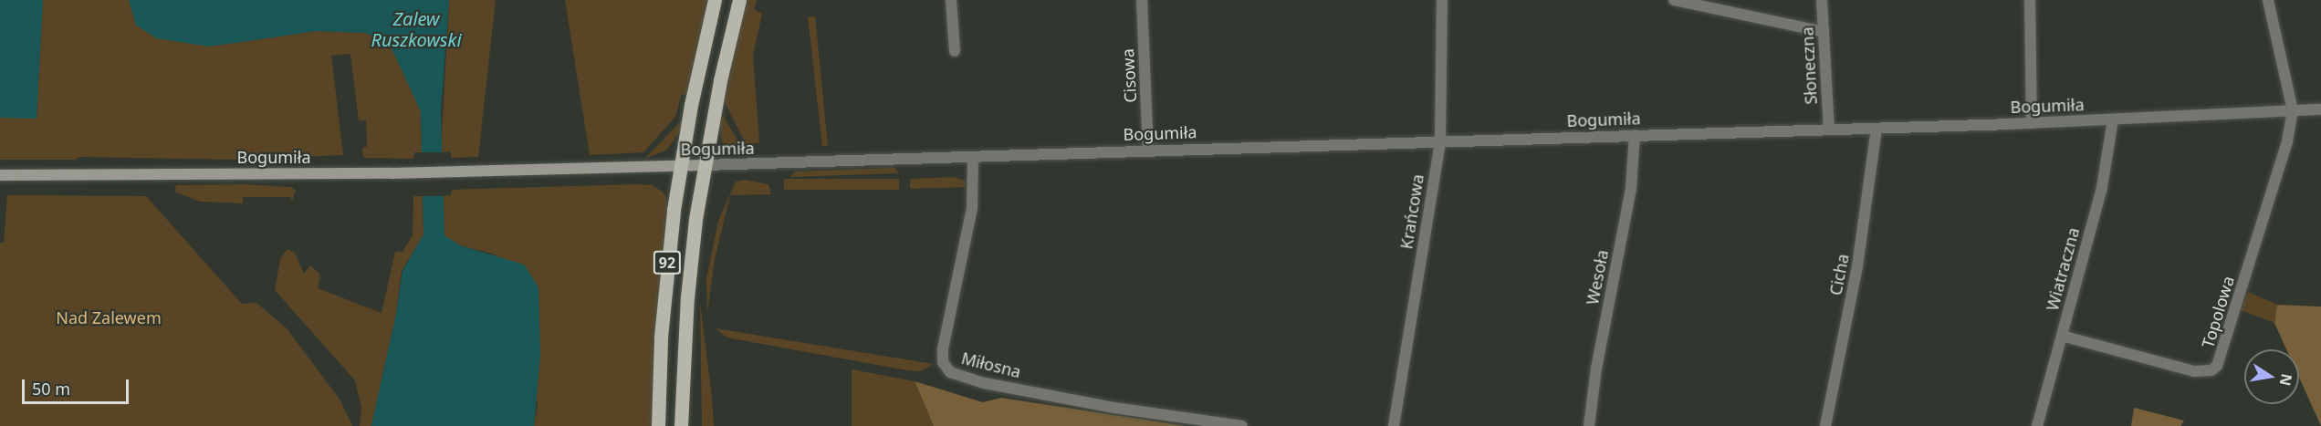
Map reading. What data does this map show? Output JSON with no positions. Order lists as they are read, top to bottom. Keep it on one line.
{"streets":{"main road":["Bogumiła","92"],"street":["Słoneczna","Cisowa","Krańcowa","Wiatraczna","Cicha","Wesoła","Topolowa","Miłosna"]},"crossings":[["Słoneczna","Bogumiła"],["Cisowa","Bogumiła"],["Bogumiła","Krańcowa"],["Bogumiła","92"],["Bogumiła","Wiatraczna"],["Bogumiła","Cicha"],["Bogumiła","Wesoła"],["Bogumiła","Topolowa"],["Bogumiła","Miłosna"],["Wiatraczna","Topolowa"]],"water":["Zalew Ruszkowski"],"parks":["Nad Zalewem"],"scale_bar":"50 m","north":"right"}
